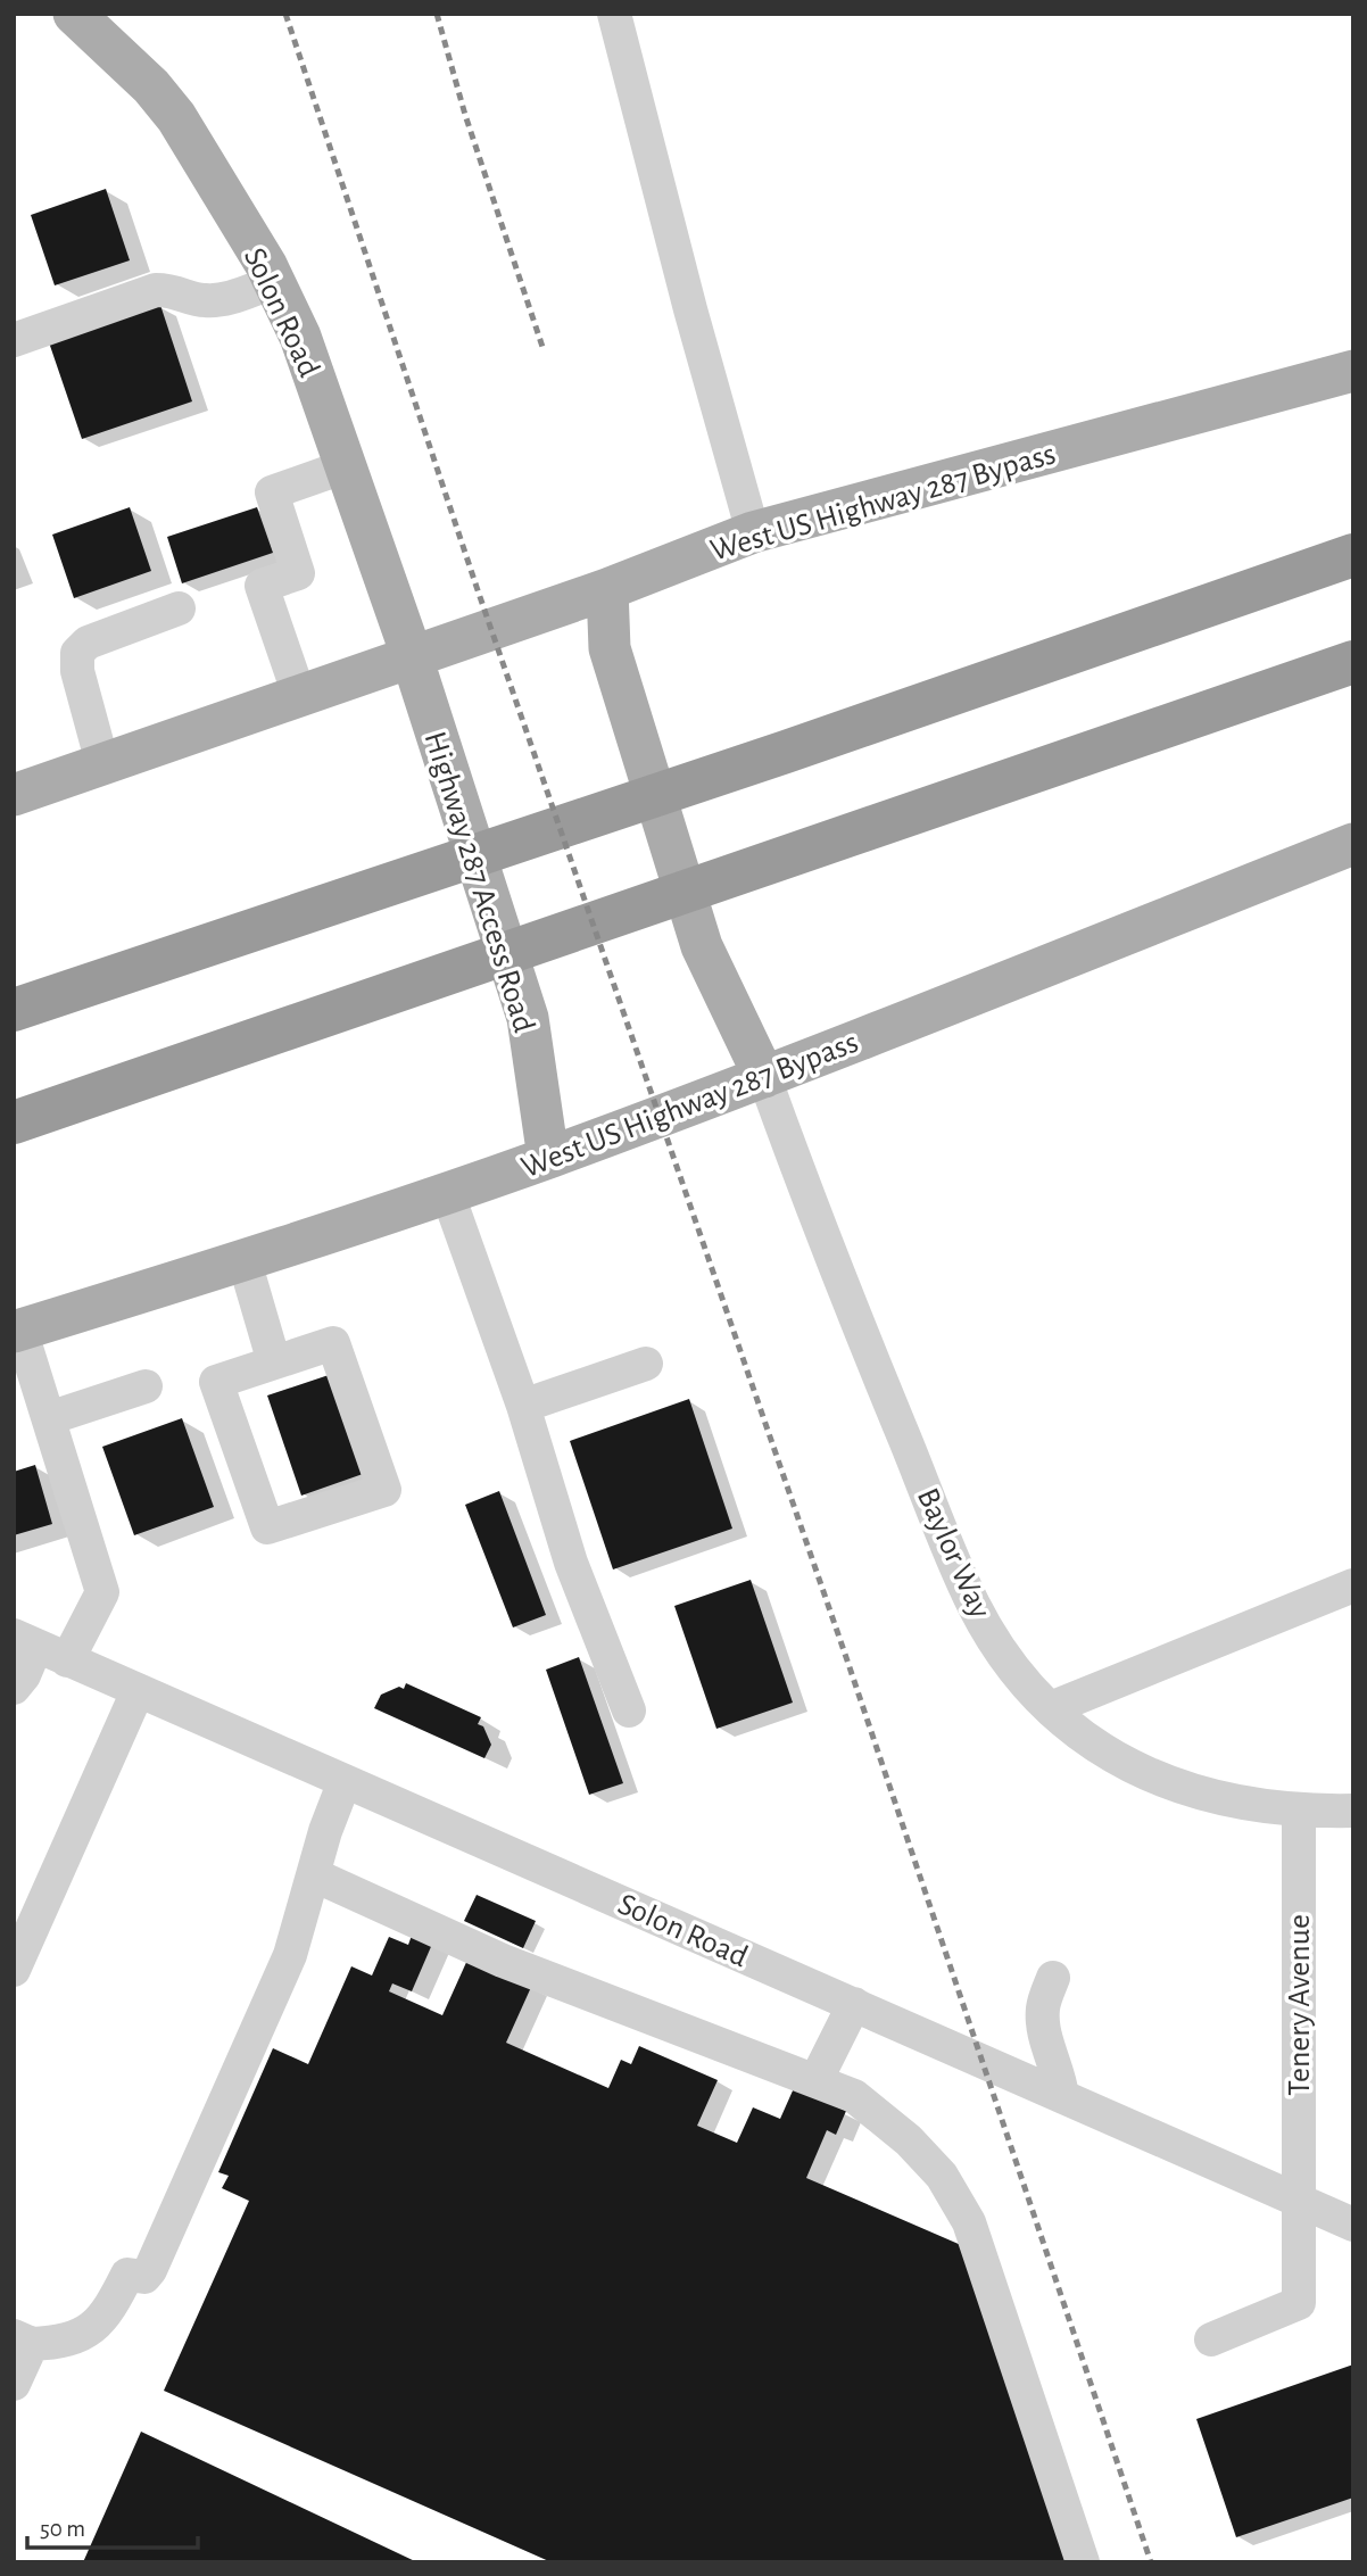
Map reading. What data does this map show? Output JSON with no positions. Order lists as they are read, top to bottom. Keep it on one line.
{"streets":{"main road":["Solon Road","West US Highway 287 Bypass","Highway 287 Access Road"],"street":["Baylor Way","Tenery Avenue"]},"crossings":[["Solon Road","West US Highway 287 Bypass"],["Solon Road","Highway 287 Access Road"],["Solon Road","Tenery Avenue"],["West US Highway 287 Bypass","Highway 287 Access Road"],["West US Highway 287 Bypass","Baylor Way"],["Baylor Way","Tenery Avenue"]],"scale_bar":"50 m"}
